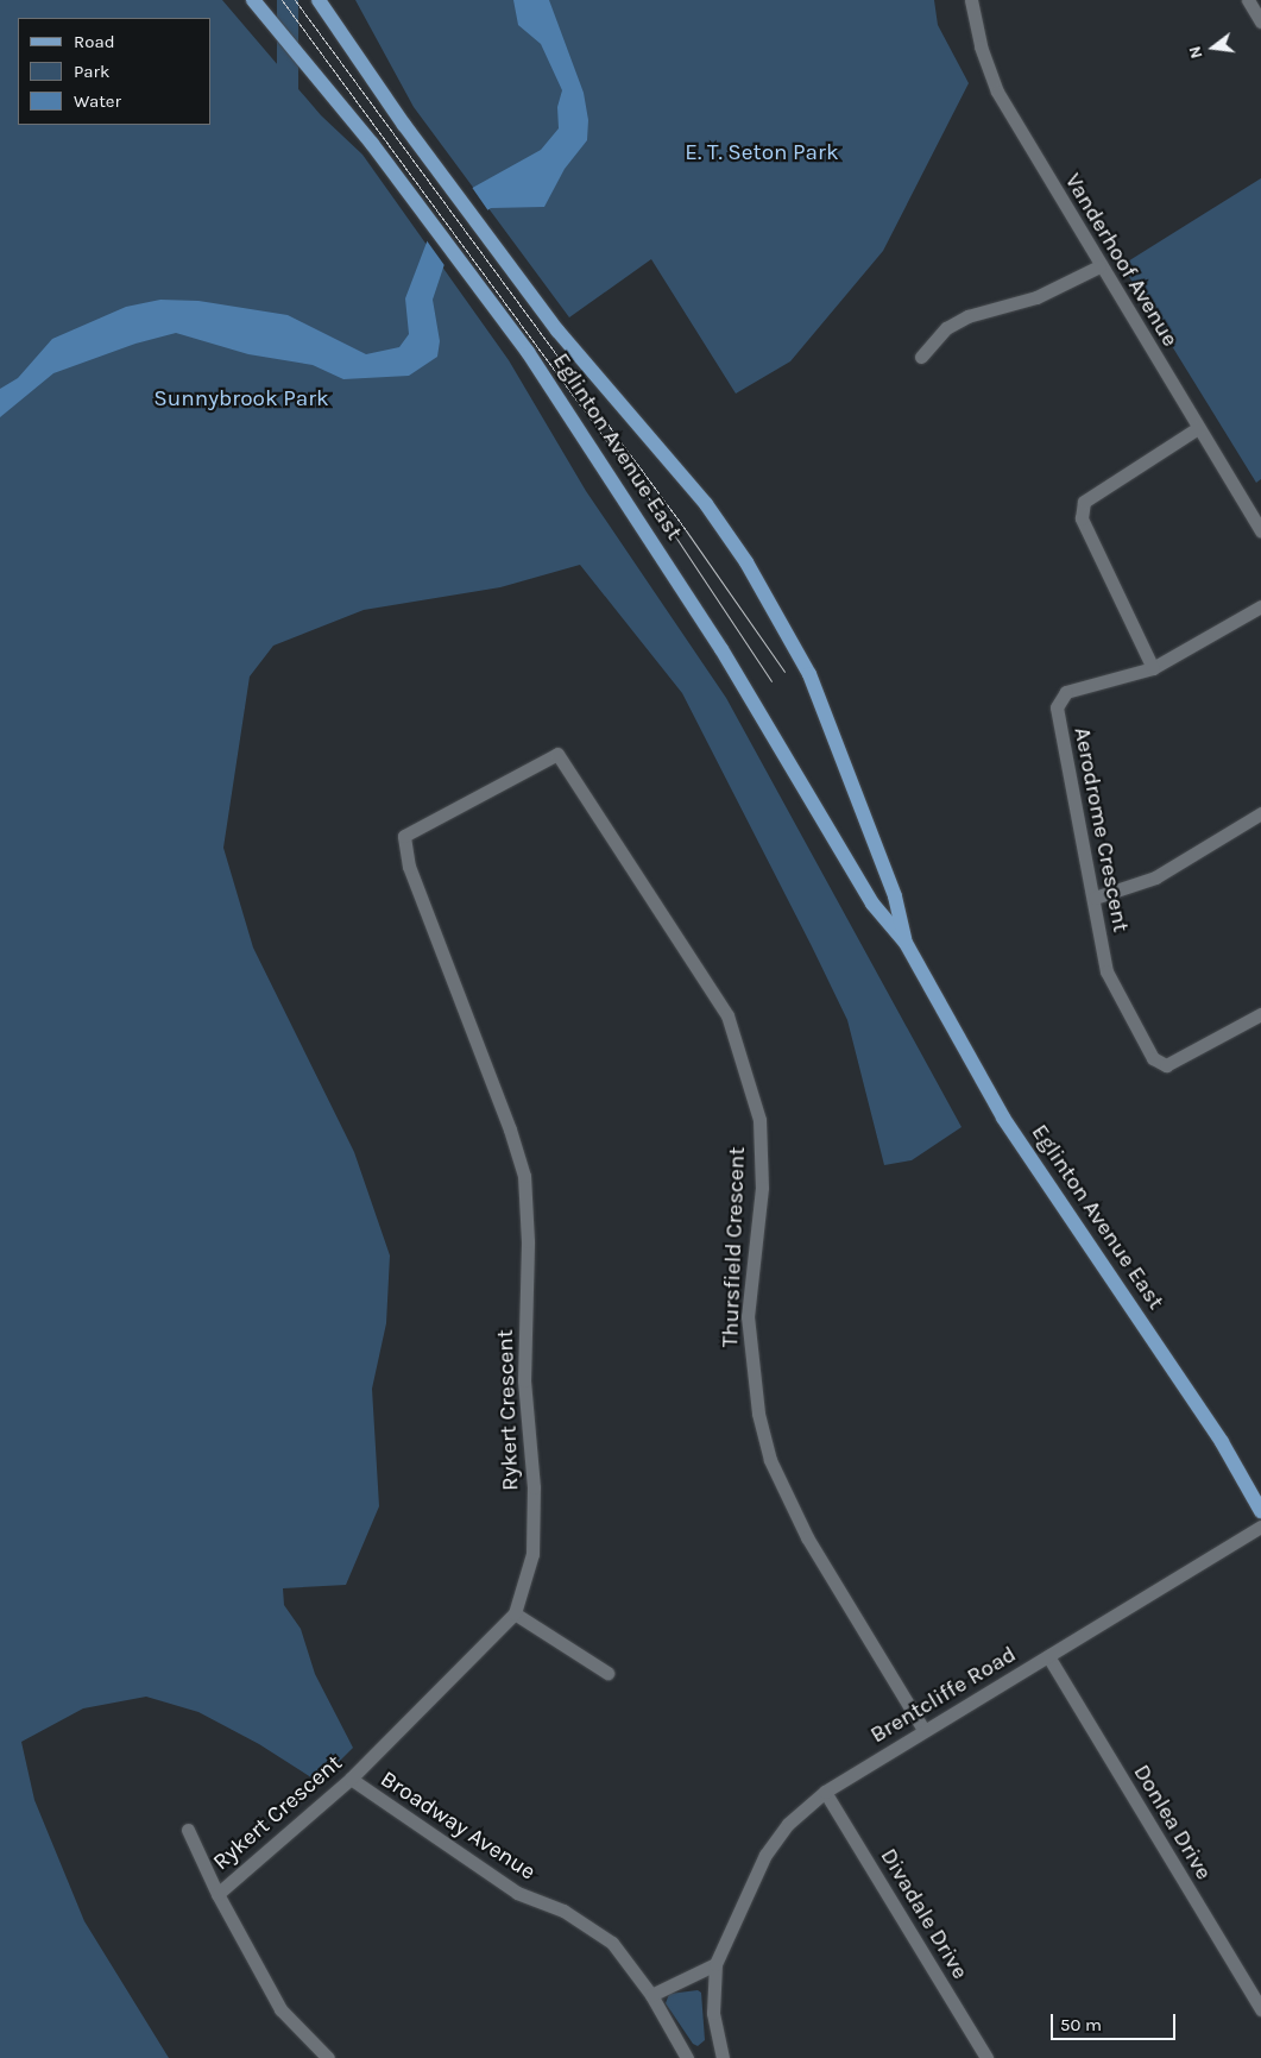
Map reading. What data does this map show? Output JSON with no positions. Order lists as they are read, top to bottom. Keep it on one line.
{"streets":{"main road":["Eglinton Avenue East"],"street":["Vanderhoof Avenue","Aerodrome Crescent","Thursfield Crescent","Rykert Crescent","Brentcliffe Road","Donlea Drive","Broadway Avenue","Divadale Drive"]},"crossings":[["Thursfield Crescent","Rykert Crescent"],["Thursfield Crescent","Brentcliffe Road"],["Rykert Crescent","Broadway Avenue"],["Brentcliffe Road","Donlea Drive"],["Brentcliffe Road","Divadale Drive"]],"parks":["E. T. Seton Park","Sunnybrook Park"],"legend":["Road","Park","Water"],"scale_bar":"50 m","north":"left"}
